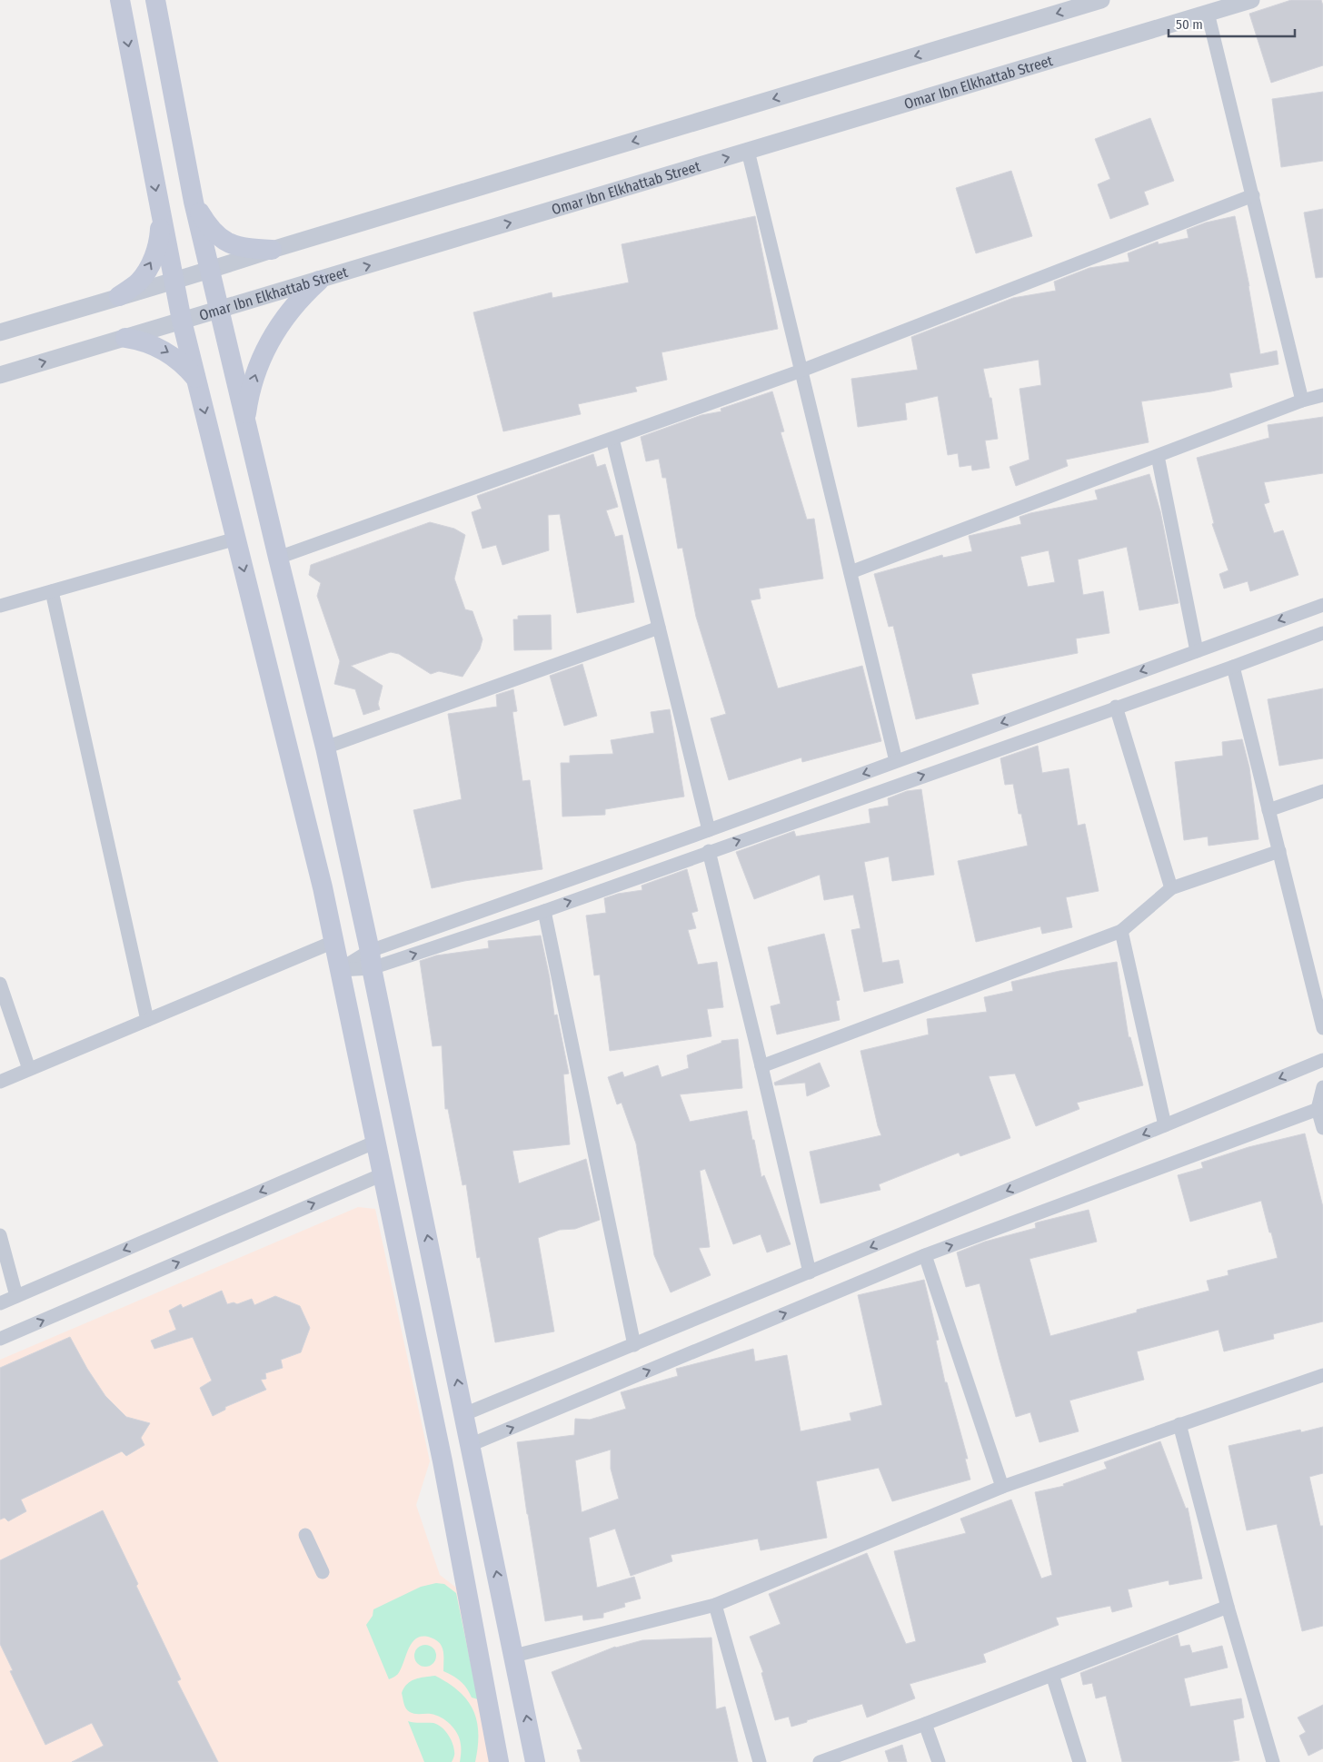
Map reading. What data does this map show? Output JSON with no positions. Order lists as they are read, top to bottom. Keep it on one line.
{"streets":{"street":["Omar Ibn Elkhattab Street"]},"scale_bar":"50 m"}
